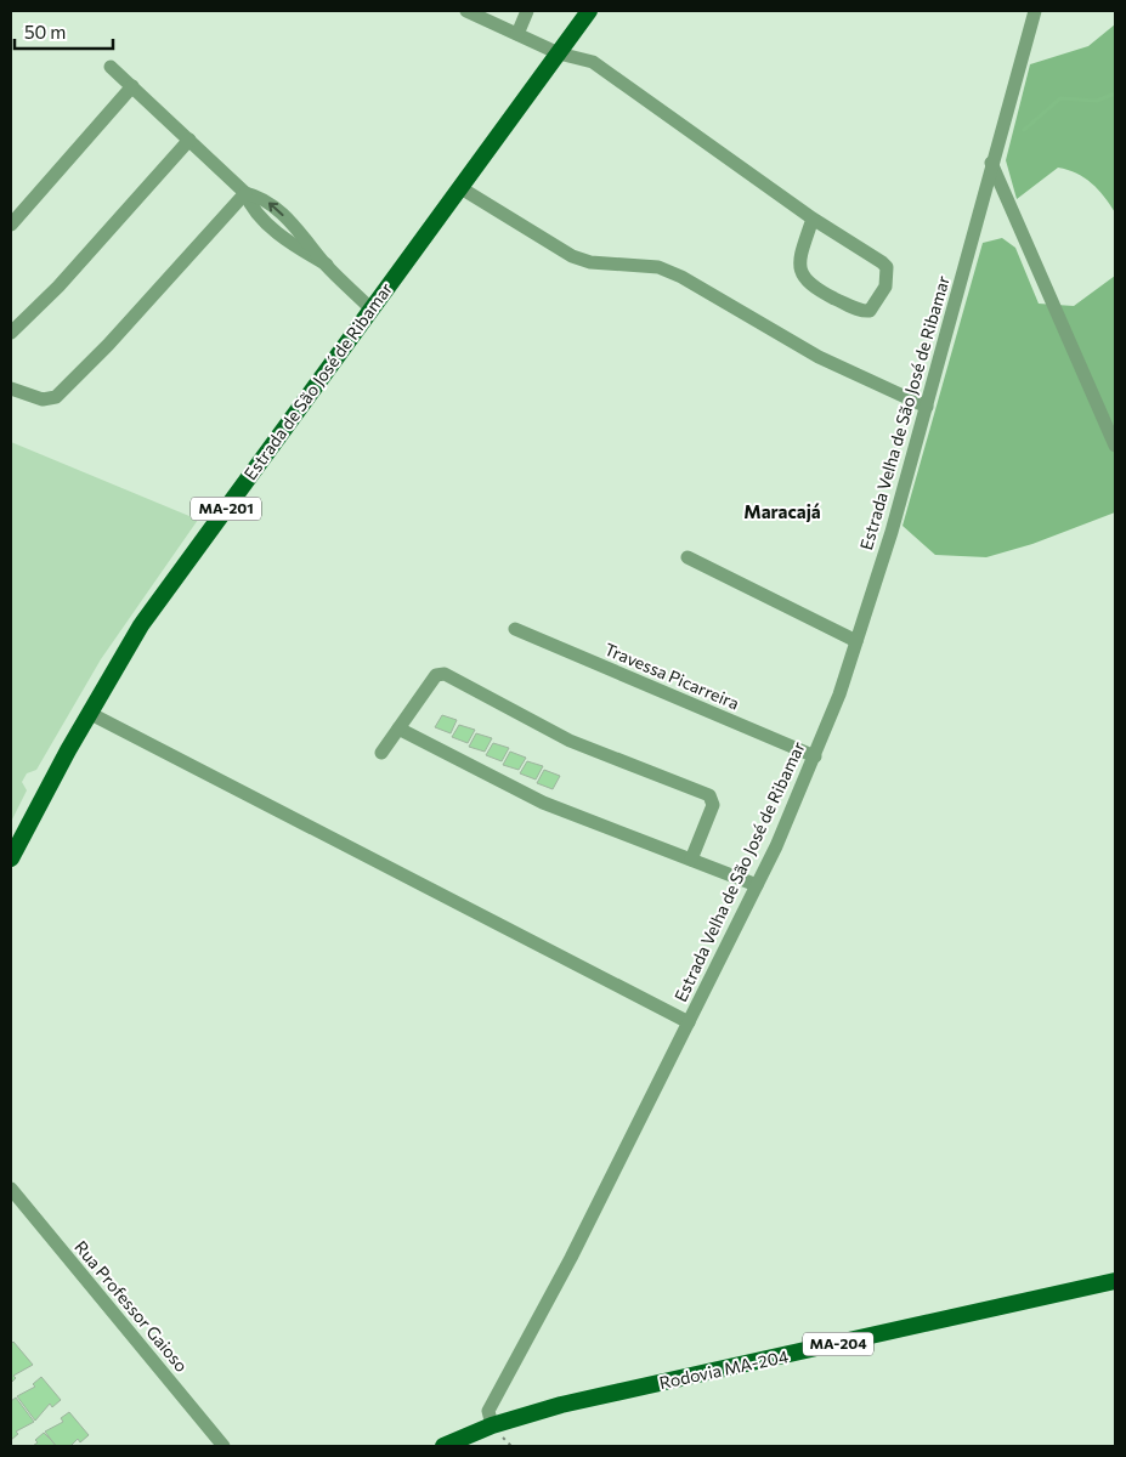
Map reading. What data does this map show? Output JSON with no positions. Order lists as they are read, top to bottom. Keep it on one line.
{"streets":{"main road":["Estrada de São José de Ribamar","MA-201","MA-204","Rodovia MA-204"],"street":["Estrada Velha de São José de Ribamar","Travessa Picarreira","Rua Professor Gaioso"]},"crossings":[["Estrada Velha de São José de Ribamar","Travessa Picarreira"],["Estrada Velha de São José de Ribamar","Rodovia MA-204"]],"districts":["Maracajá"],"scale_bar":"50 m"}
